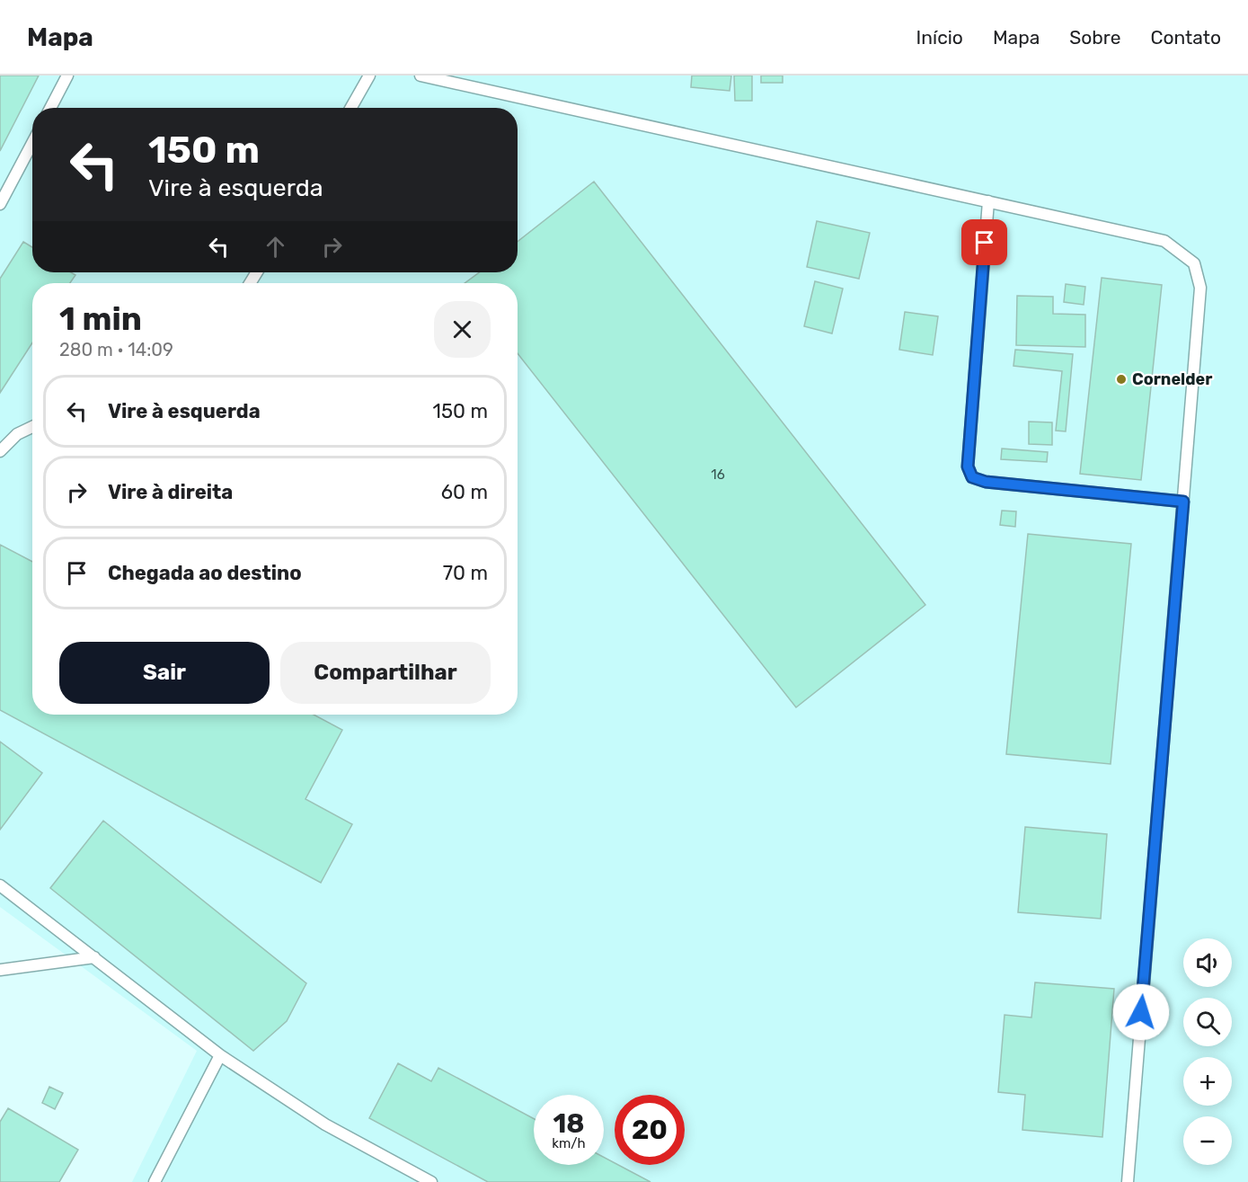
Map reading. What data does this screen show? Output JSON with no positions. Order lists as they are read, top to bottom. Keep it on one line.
{"places":["Cornelder"],"house_numbers":["16"],"page":{"header":"Mapa","nav":["Início","Mapa","Sobre","Contato"],"turn":["150 m","Vire à esquerda"],"heading":["1 min","280 m · 14:09"],"list":[{"name":"Vire à esquerda","value":"150 m"},{"name":"Vire à direita","value":"60 m"},{"name":"Chegada ao destino","value":"70 m"}],"buttons":["Sair","Compartilhar"],"map_buttons":["+","−"],"speed":"18 km/h","limit":"20"}}
